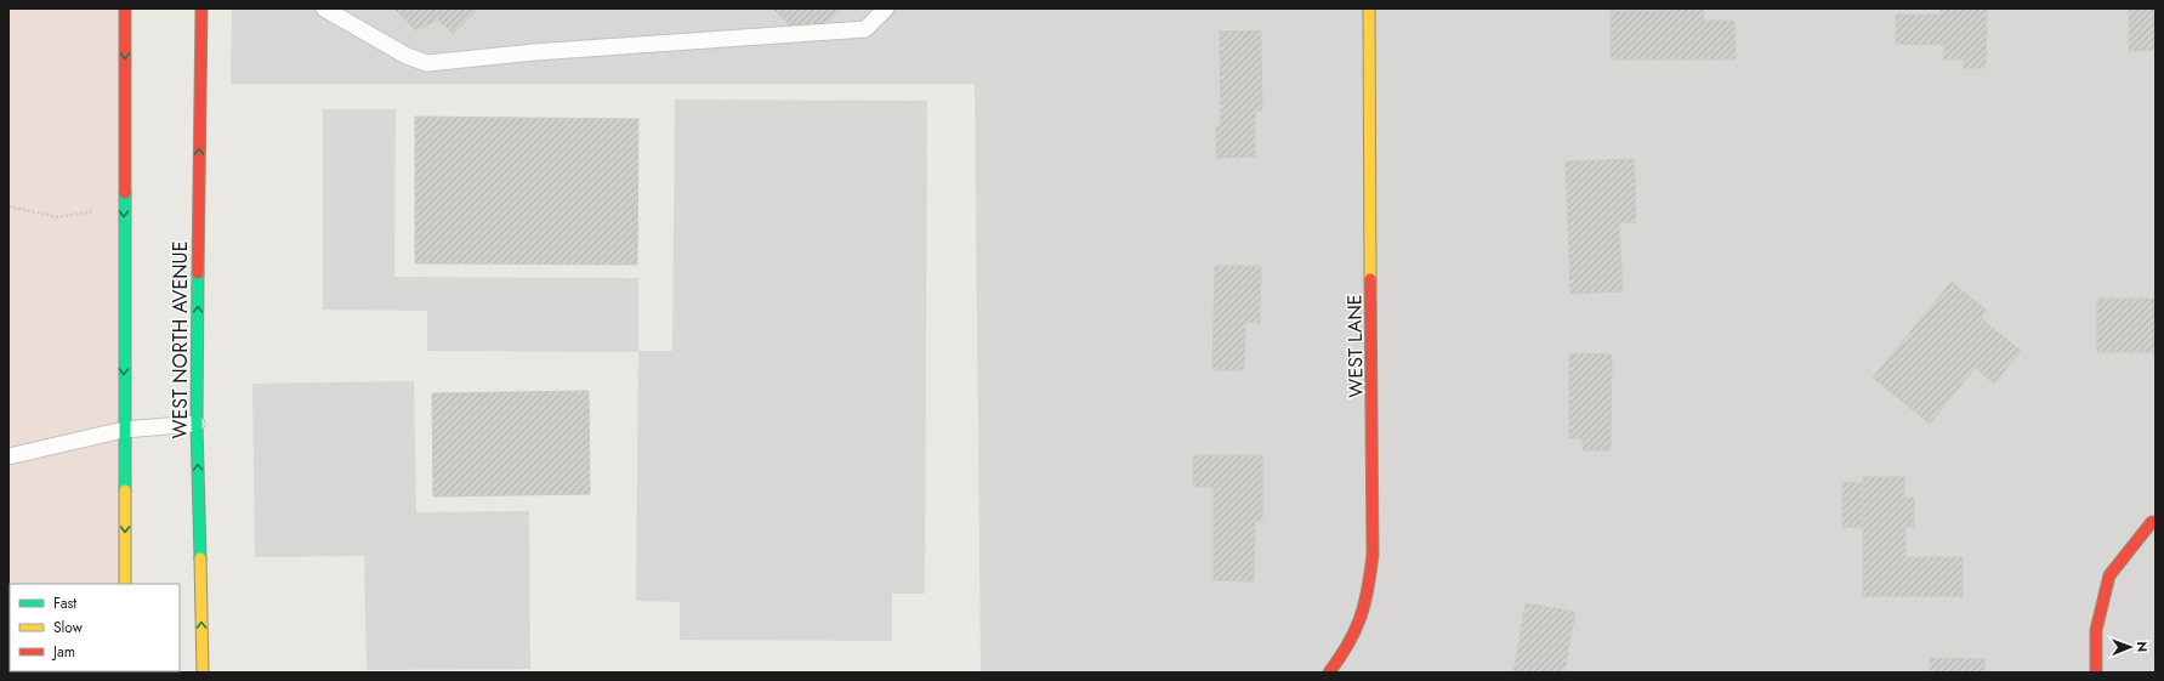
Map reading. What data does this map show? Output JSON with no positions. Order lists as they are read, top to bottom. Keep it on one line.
{"streets":{"main road":["WEST NORTH AVENUE","WEST LANE"]},"legend":["Fast","Slow","Jam"],"north":"right"}
